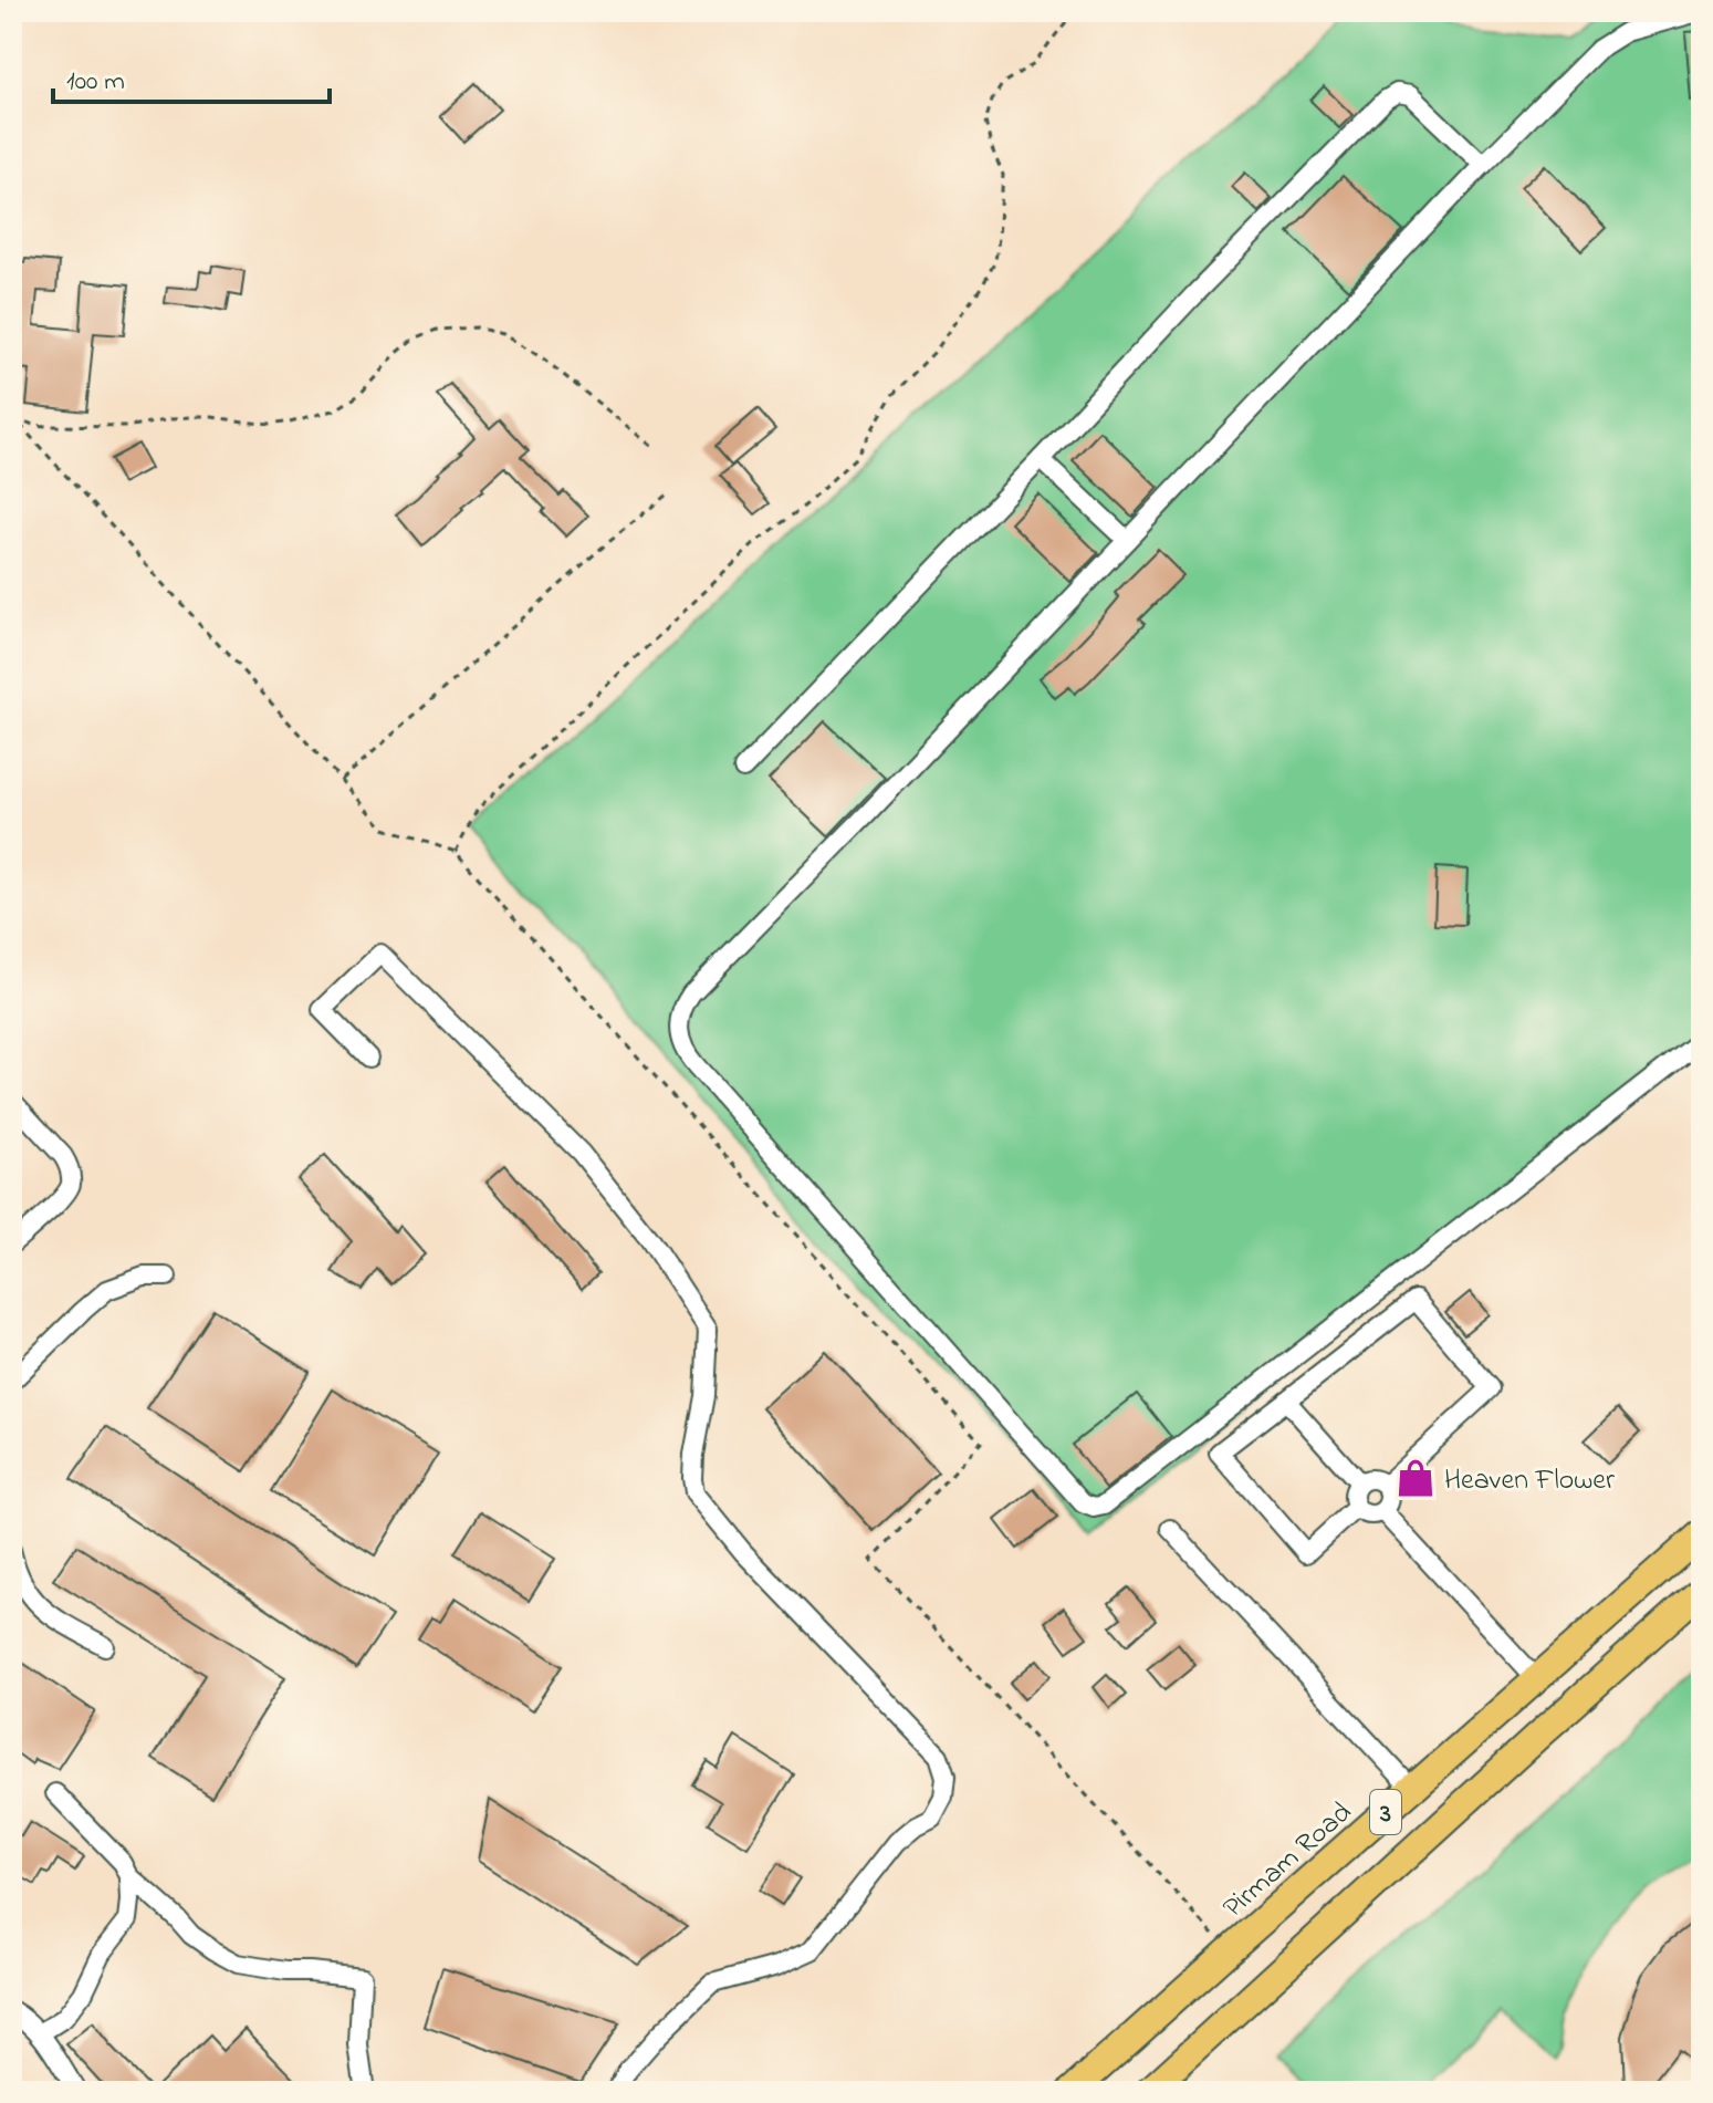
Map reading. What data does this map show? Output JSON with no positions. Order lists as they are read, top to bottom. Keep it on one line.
{"streets":{"highway":["3","Pirmam Road"]},"places":{"shop":["Heaven Flower"]},"scale_bar":"100 m"}
